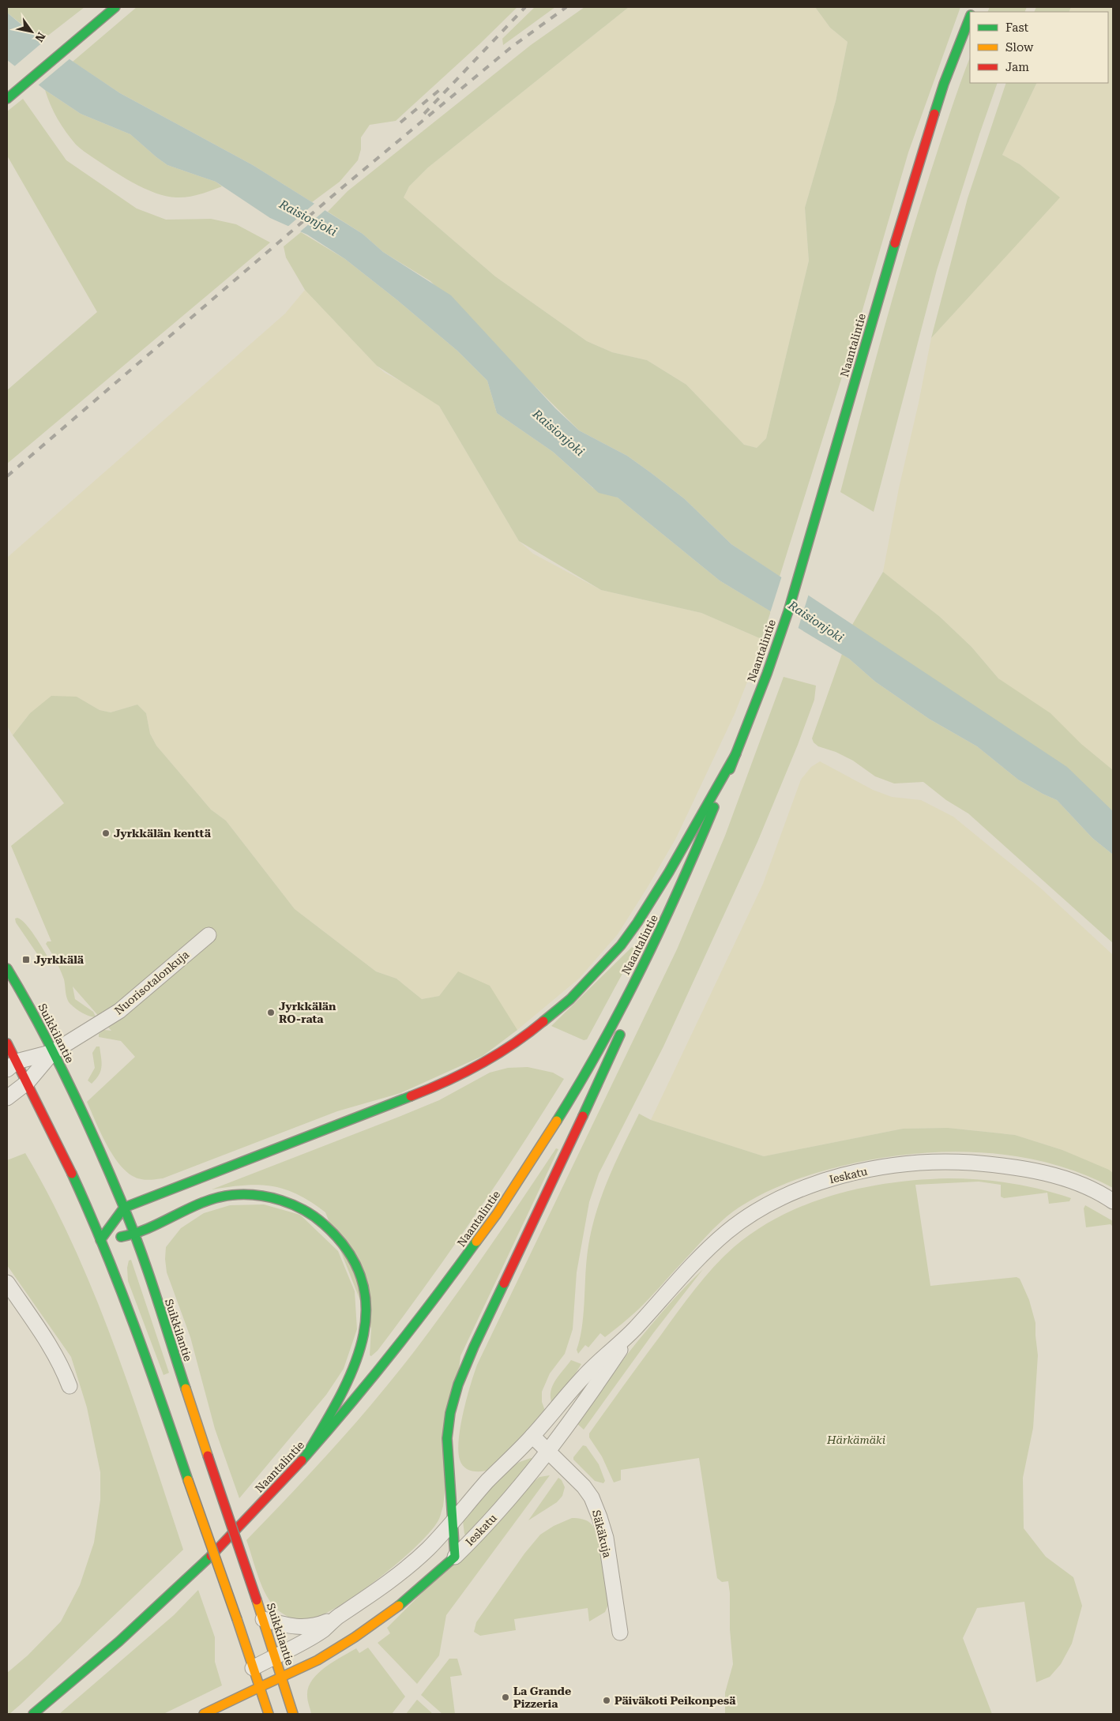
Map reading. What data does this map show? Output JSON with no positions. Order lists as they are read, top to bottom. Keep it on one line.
{"streets":{"main road":["Naantalintie","Suikkilantie","Ieskatu"],"street":["Nuorisotalonkuja","Säkäkuja"]},"crossings":[["Nuorisotalonkuja","Suikkilantie"],["Suikkilantie","Ieskatu"],["Ieskatu","Säkäkuja"]],"water":["Raisionjoki"],"parks":["Härkämäki"],"places":{"other":["Jyrkkälän kenttä","Jyrkkälän RO-rata","La Grande Pizzeria","Päiväkoti Peikonpesä"],"transit":["Jyrkkälä"]},"legend":["Fast","Slow","Jam"],"north":"bottom right"}
